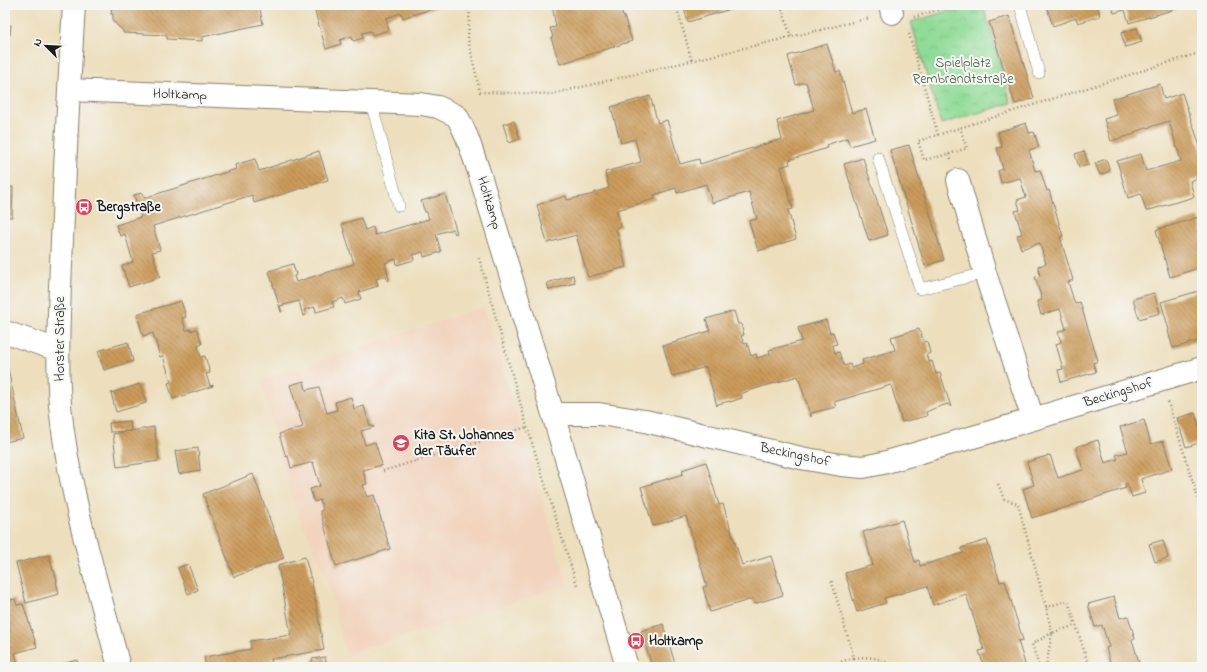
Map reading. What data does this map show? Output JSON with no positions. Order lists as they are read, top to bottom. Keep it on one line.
{"streets":{"street":["Holtkamp","Horster Straße","Beckingshof"]},"crossings":[["Holtkamp","Horster Straße"],["Holtkamp","Beckingshof"]],"parks":["Spielplatz Rembrandtstraße"],"places":{"bus stop":["Bergstraße","Holtkamp"],"school or university":["Kita St. Johannes der Täufer"]},"north":"top left"}
